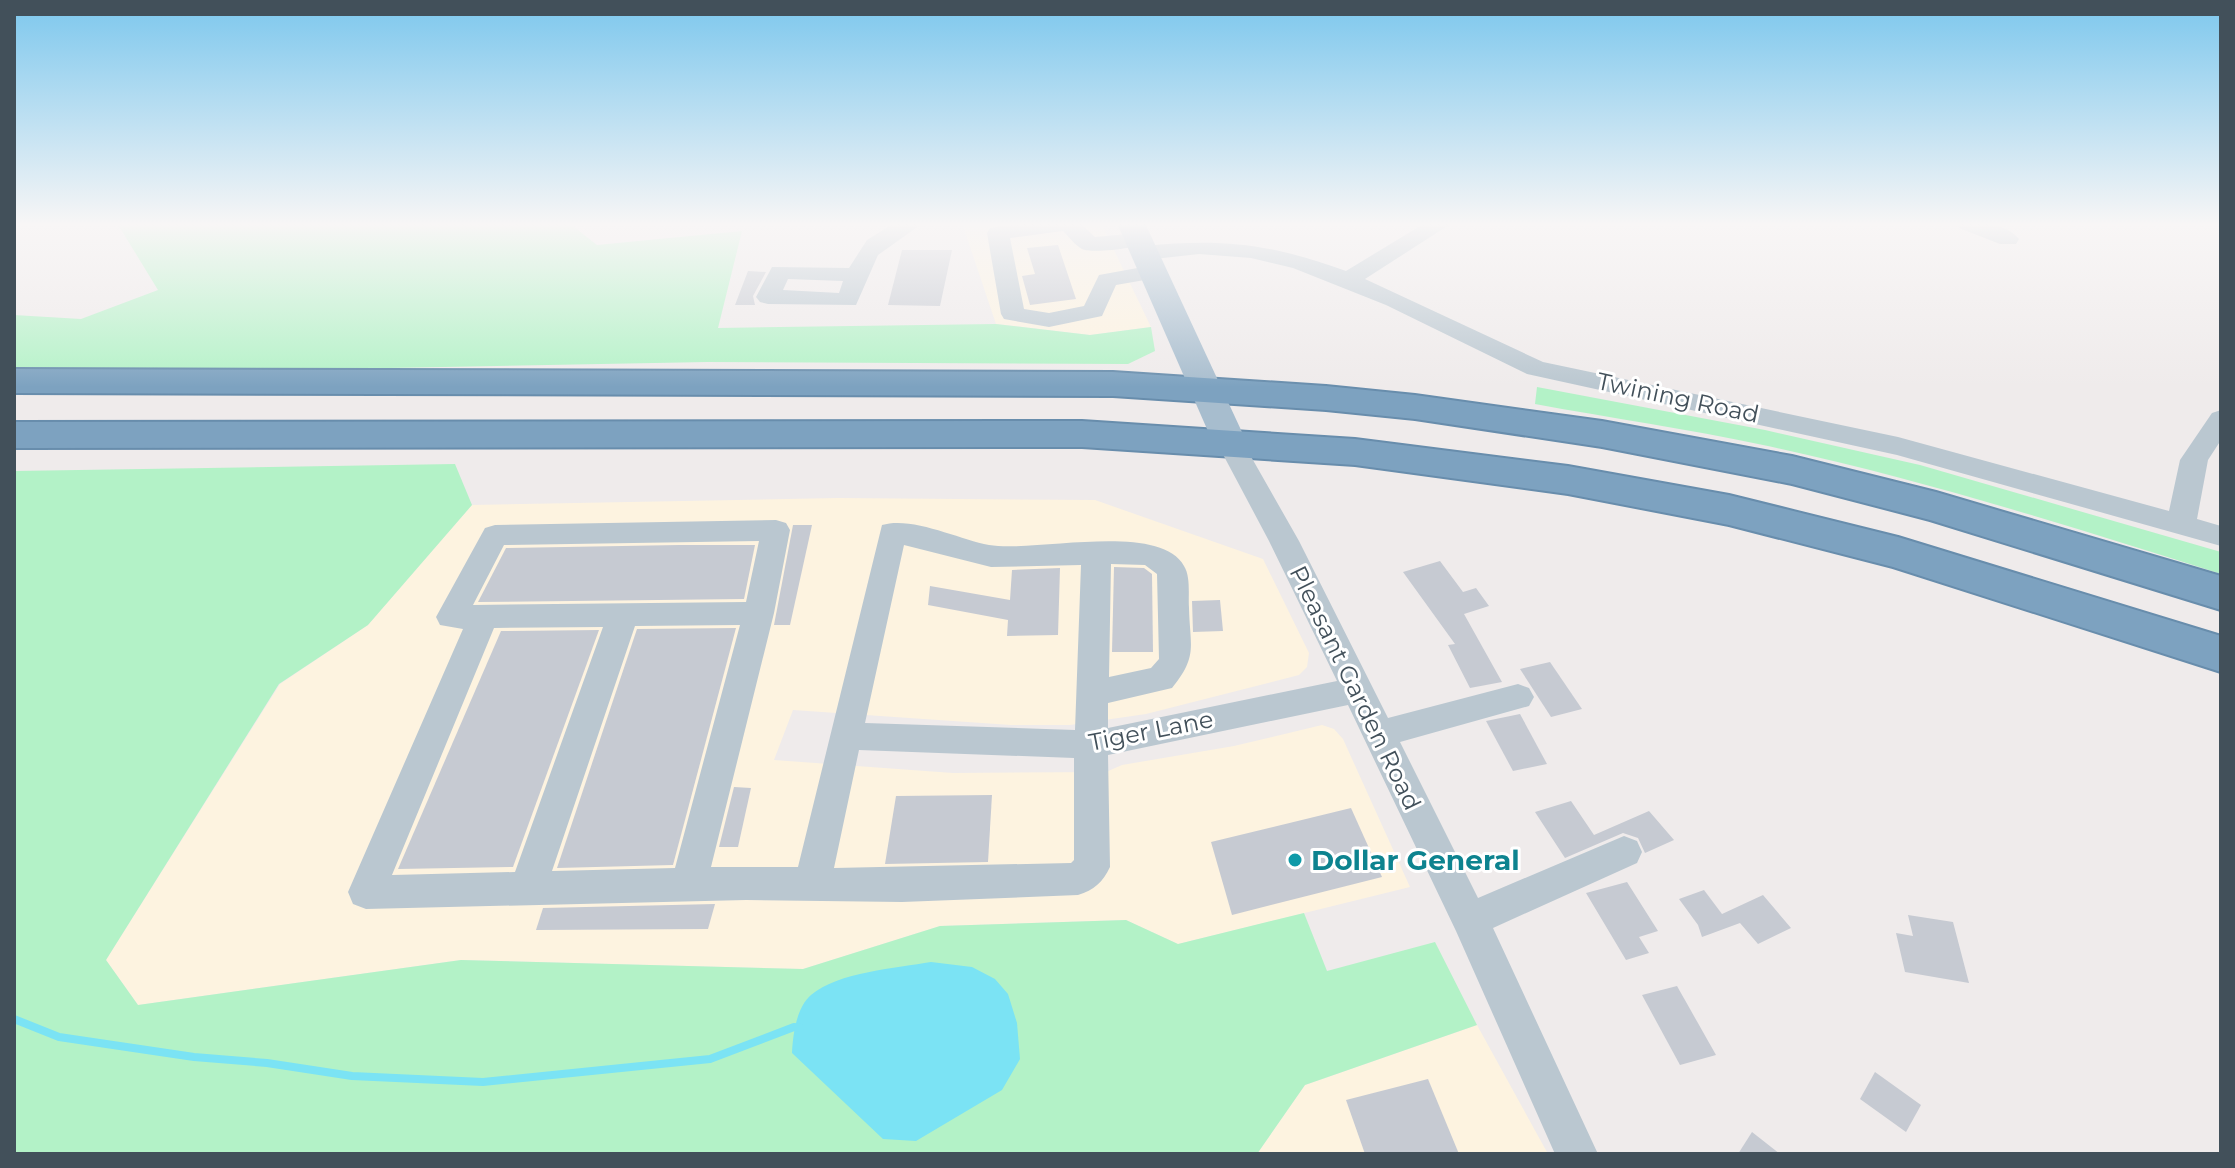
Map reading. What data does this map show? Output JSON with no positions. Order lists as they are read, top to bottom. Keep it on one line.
{"streets":{"main road":["Pleasant Garden Road"],"street":["Twining Road","Tiger Lane"]},"crossings":[["Pleasant Garden Road","Tiger Lane"]],"places":["Dollar General"]}
